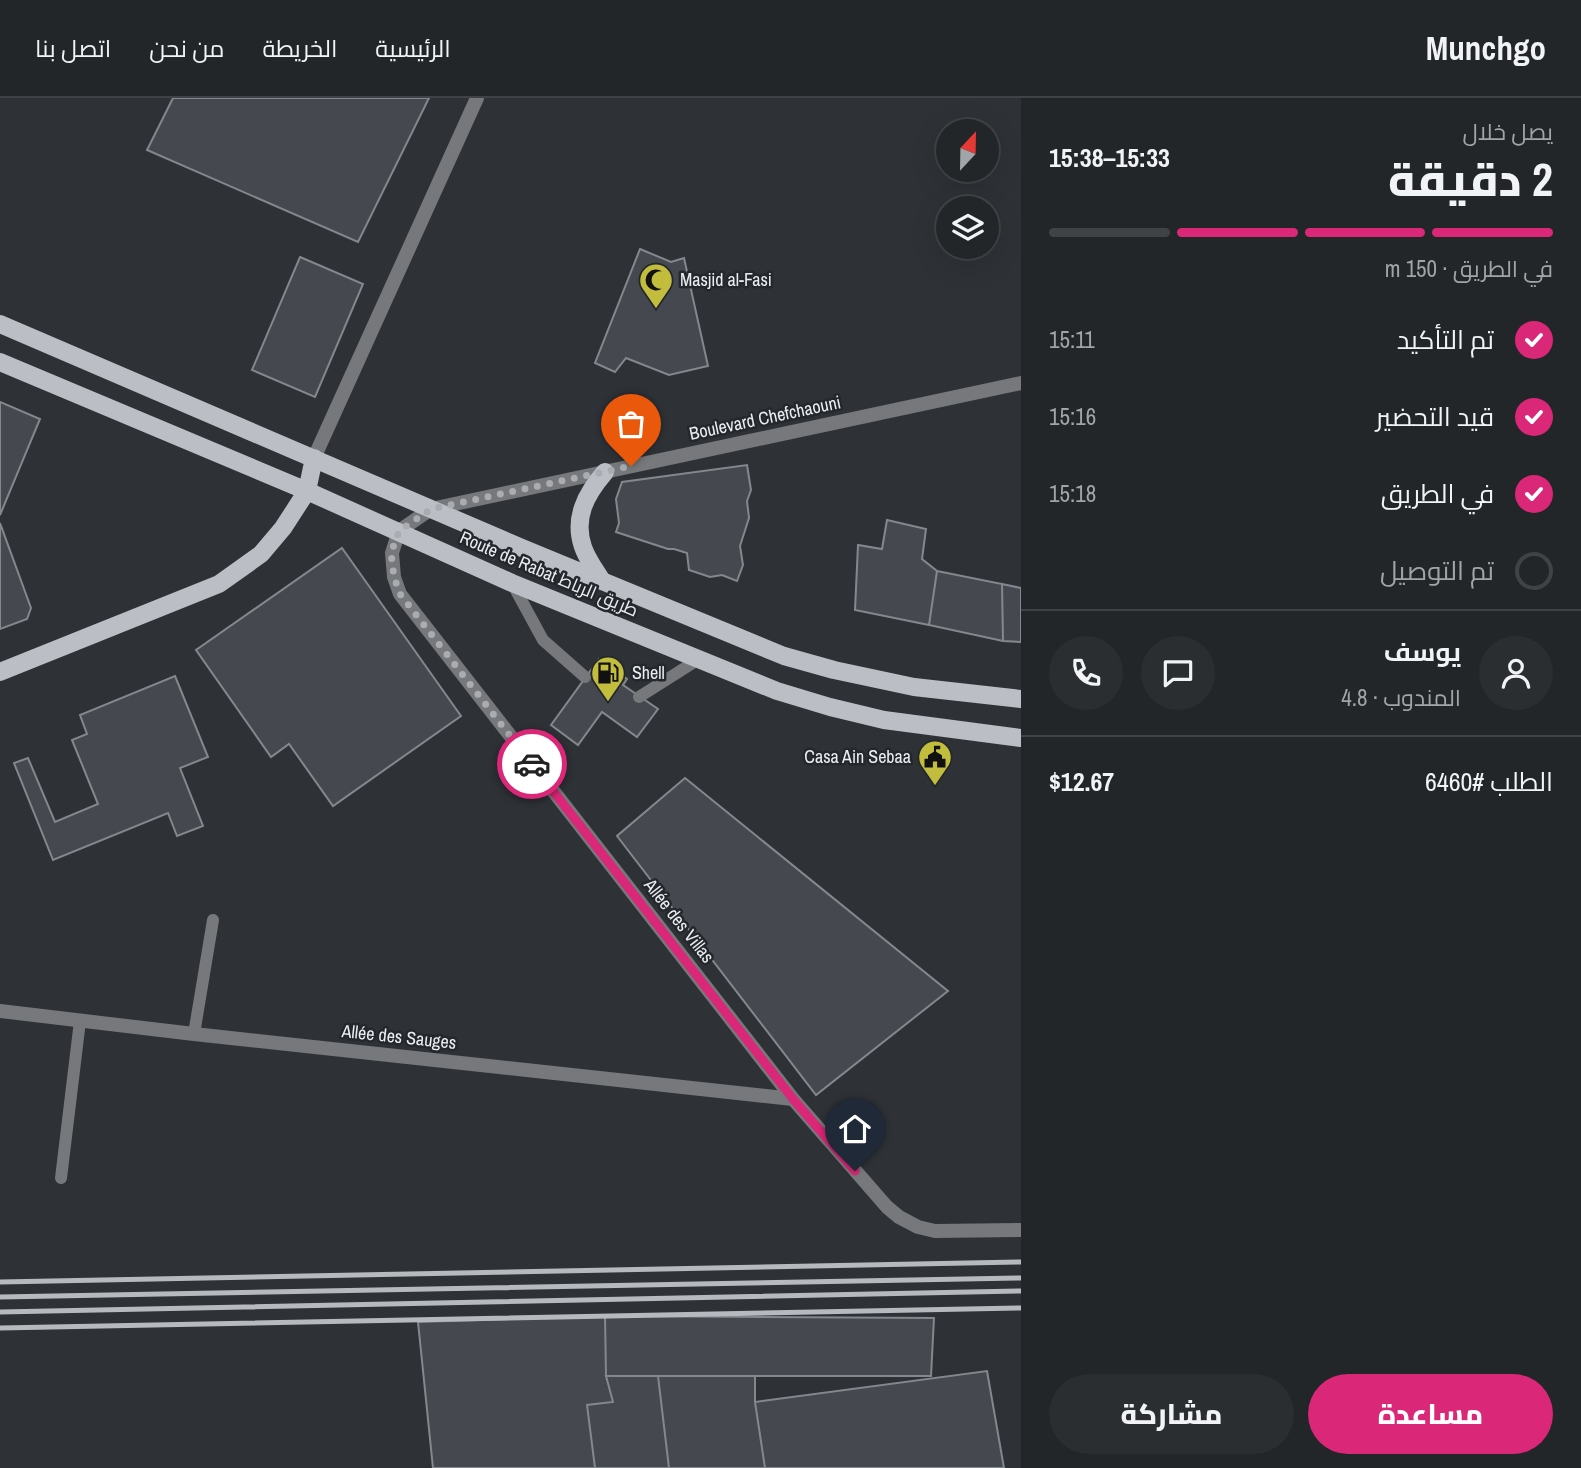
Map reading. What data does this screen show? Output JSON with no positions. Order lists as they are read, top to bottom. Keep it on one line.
{"streets":{"main road":["Route de Rabat طريق الرباط"],"street":["Boulevard Chefchaouni","Allée des Villas","Allée des Sauges"]},"crossings":[["Boulevard Chefchaouni","Route de Rabat طريق الرباط"],["Boulevard Chefchaouni","Allée des Villas"],["Route de Rabat طريق الرباط","Allée des Villas"],["Allée des Villas","Allée des Sauges"]],"places":{"mosque":["Masjid al-Fasi"],"fuel station":["Shell"],"public building":["Casa Ain Sebaa"]},"north":"top","page":{"header":"Munchgo","nav":["الرئيسية","الخريطة","من نحن","اتصل بنا"],"heading":["2 دقيقة","يصل خلال","15:33–15:38"],"panel":["يوسف","المندوب · 4.8","الطلب #6460","$12.67"],"bar":"في الطريق · 150 m","list":[["تم التأكيد","15:11"],["قيد التحضير","15:16"],["في الطريق","15:18"],"تم التوصيل"],"buttons":["مساعدة","مشاركة"]}}
